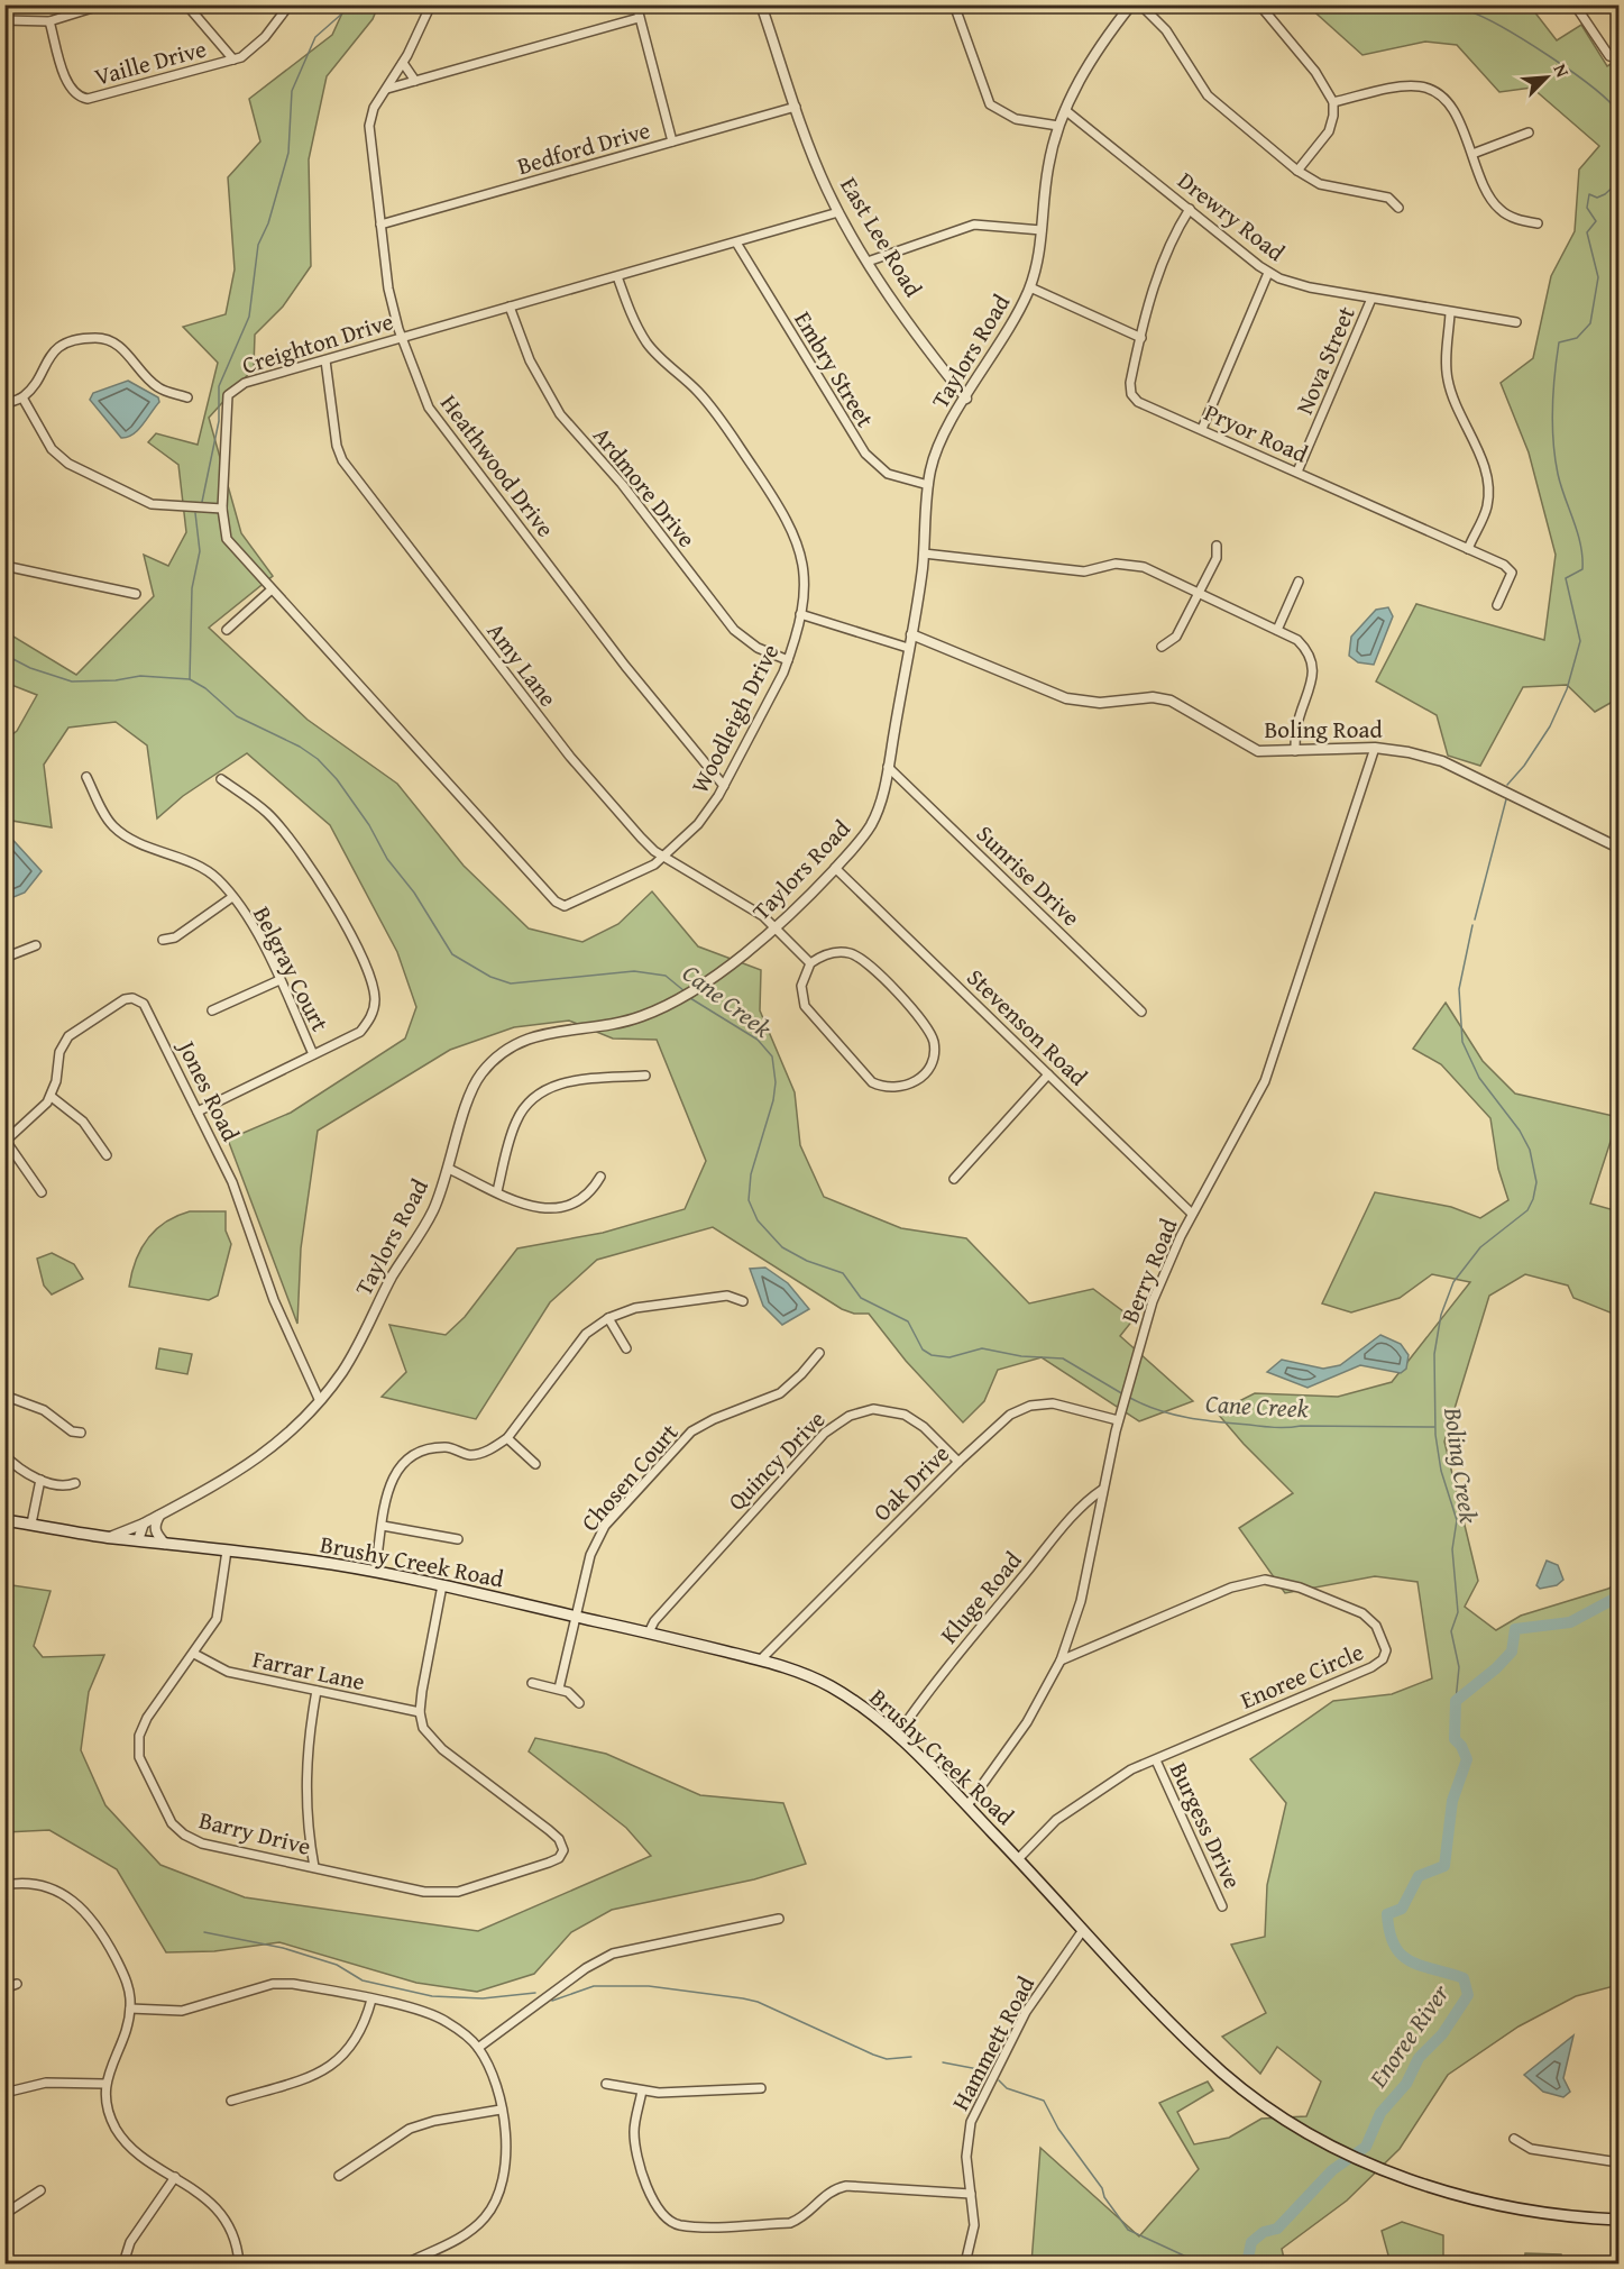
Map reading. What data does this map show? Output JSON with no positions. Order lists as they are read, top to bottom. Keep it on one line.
{"streets":{"main road":["Brushy Creek Road"],"street":["Vaille Drive","Bedford Drive","Drewry Road","East Lee Road","Creighton Drive","Taylors Road","Nova Street","Embry Street","Pryor Road","Heathwood Drive","Ardmore Drive","Amy Lane","Woodleigh Drive","Boling Road","Sunrise Drive","Belgray Court","Stevenson Road","Jones Road","Berry Road","Quincy Drive","Chosen Court","Oak Drive","Kluge Road","Farrar Lane","Enoree Circle","Burgess Drive","Barry Drive","Hammett Road"]},"crossings":[["Bedford Drive","East Lee Road"],["Bedford Drive","Heathwood Drive"],["Drewry Road","Taylors Road"],["Drewry Road","Nova Street"],["Drewry Road","Pryor Road"],["East Lee Road","Creighton Drive"],["East Lee Road","Taylors Road"],["Creighton Drive","Embry Street"],["Creighton Drive","Heathwood Drive"],["Creighton Drive","Ardmore Drive"],["Creighton Drive","Amy Lane"],["Creighton Drive","Woodleigh Drive"],["Taylors Road","Embry Street"],["Taylors Road","Amy Lane"],["Taylors Road","Boling Road"],["Taylors Road","Sunrise Drive"],["Taylors Road","Stevenson Road"],["Taylors Road","Jones Road"],["Taylors Road","Brushy Creek Road"],["Nova Street","Pryor Road"],["Heathwood Drive","Woodleigh Drive"],["Ardmore Drive","Woodleigh Drive"],["Amy Lane","Woodleigh Drive"],["Boling Road","Berry Road"],["Stevenson Road","Berry Road"],["Berry Road","Oak Drive"],["Berry Road","Brushy Creek Road"],["Berry Road","Kluge Road"],["Berry Road","Enoree Circle"],["Quincy Drive","Oak Drive"],["Quincy Drive","Brushy Creek Road"],["Chosen Court","Brushy Creek Road"],["Oak Drive","Brushy Creek Road"],["Brushy Creek Road","Kluge Road"],["Brushy Creek Road","Enoree Circle"],["Brushy Creek Road","Barry Drive"],["Brushy Creek Road","Hammett Road"],["Farrar Lane","Barry Drive"],["Enoree Circle","Burgess Drive"]],"water":["Cane Creek","Boling Creek","Enoree River"],"north":"top right"}
